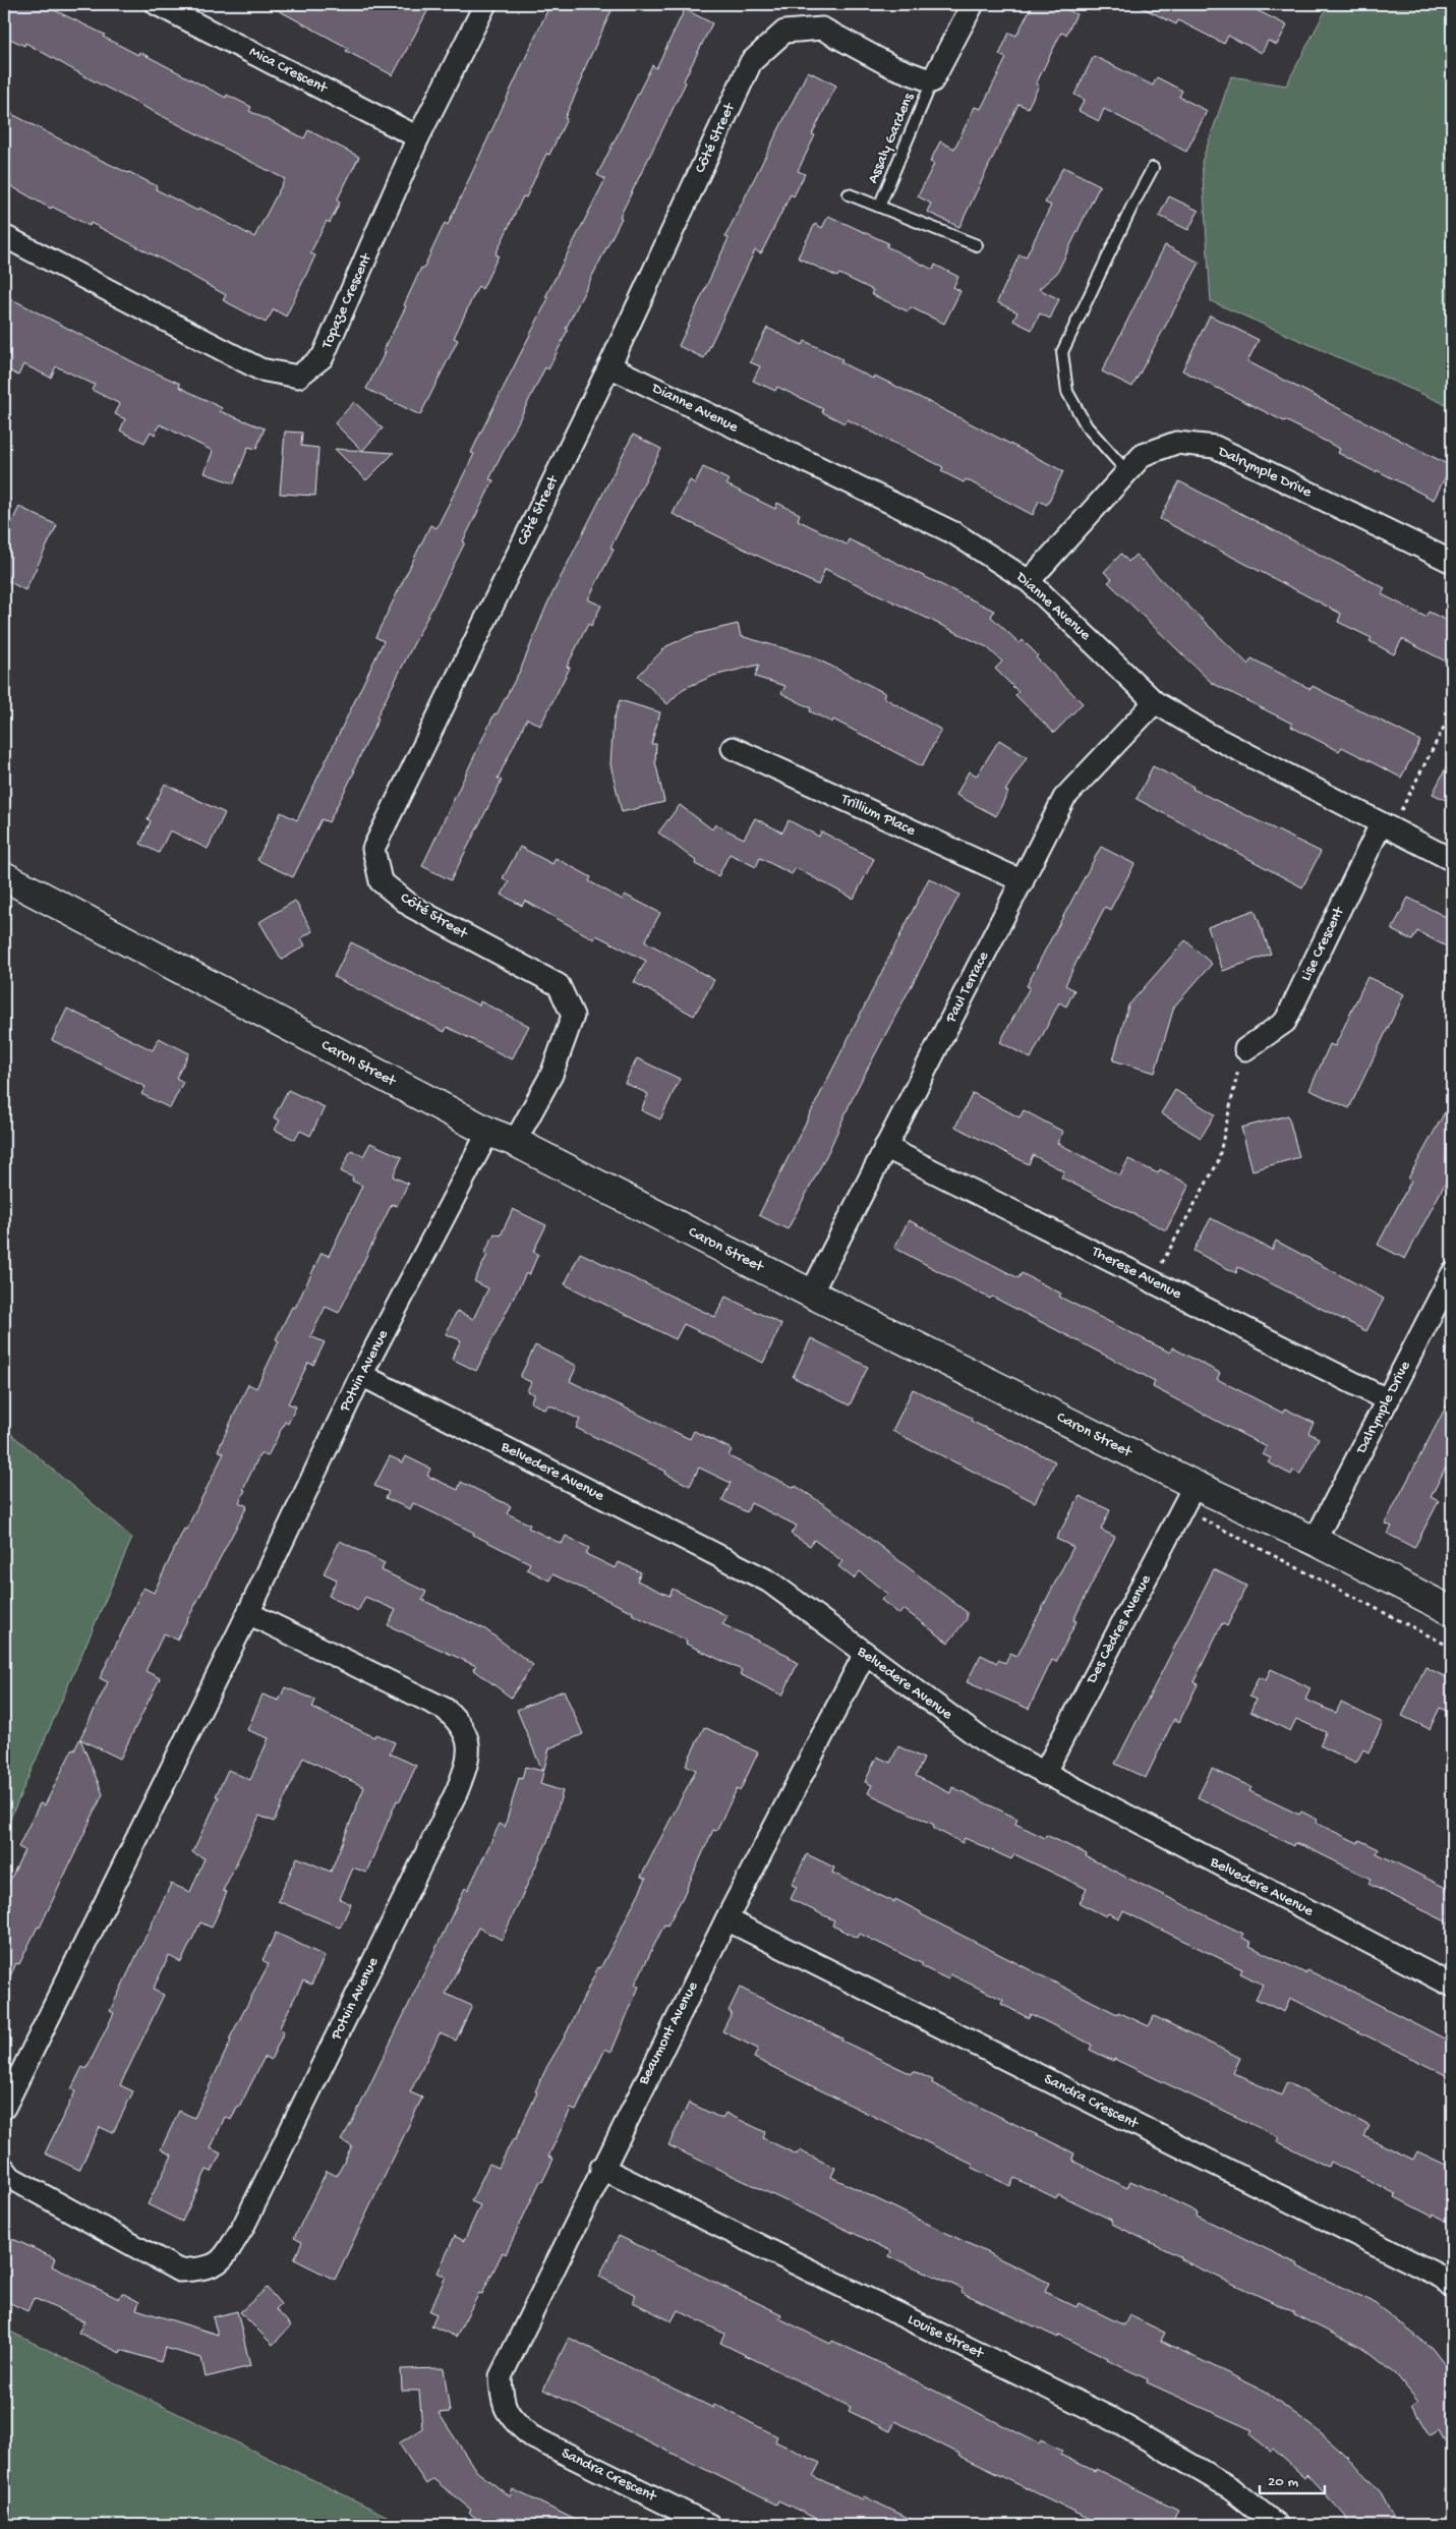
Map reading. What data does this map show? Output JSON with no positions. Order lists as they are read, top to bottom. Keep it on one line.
{"streets":{"street":["Mica Crescent","Côté Street","Topaze Crescent","Dianne Avenue","Dalrymple Drive","Trillium Place","Lise Crescent","Paul Terrace","Caron Street","Therese Avenue","Potvin Avenue","Belvedere Avenue","Des Cèdres Avenue","Beaumont Avenue","Sandra Crescent","Louise Street"],"lane":["Assaly Gardens"]},"crossings":[["Mica Crescent","Topaze Crescent"],["Côté Street","Assaly Gardens"],["Côté Street","Dianne Avenue"],["Côté Street","Caron Street"],["Dianne Avenue","Dalrymple Drive"],["Dianne Avenue","Lise Crescent"],["Dianne Avenue","Paul Terrace"],["Dalrymple Drive","Caron Street"],["Dalrymple Drive","Therese Avenue"],["Trillium Place","Paul Terrace"],["Paul Terrace","Caron Street"],["Paul Terrace","Therese Avenue"],["Caron Street","Potvin Avenue"],["Caron Street","Des Cèdres Avenue"],["Potvin Avenue","Belvedere Avenue"],["Belvedere Avenue","Des Cèdres Avenue"],["Belvedere Avenue","Beaumont Avenue"],["Beaumont Avenue","Sandra Crescent"],["Beaumont Avenue","Louise Street"]],"scale_bar":"20 m"}
